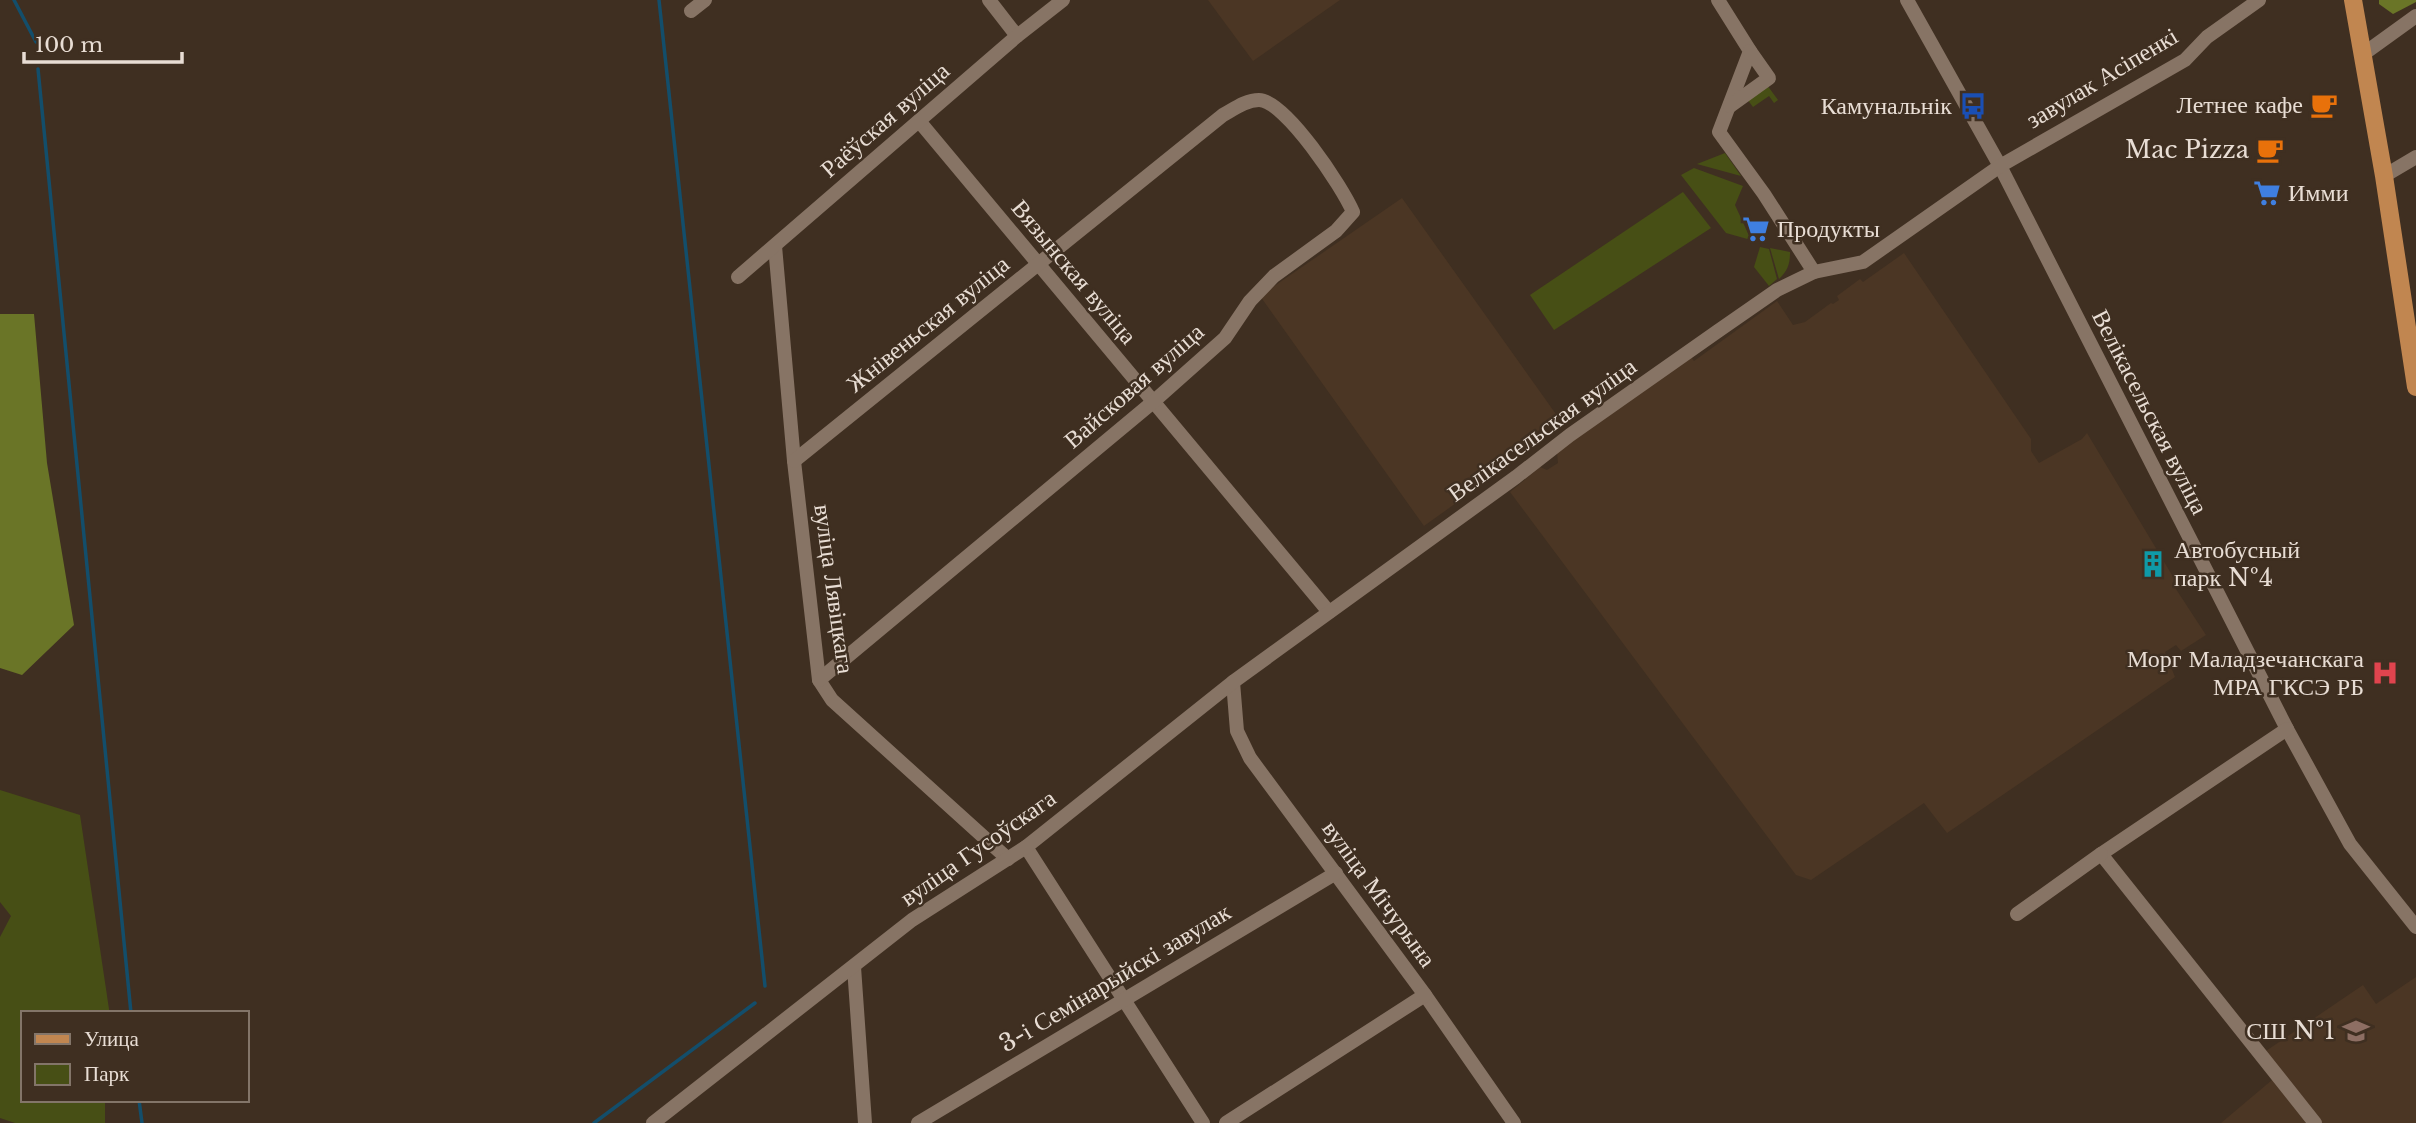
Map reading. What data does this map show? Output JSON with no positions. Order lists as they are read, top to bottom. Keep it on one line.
{"streets":{"street":["завулак Асіпенкі","Раёўская вуліца","Вязынская вуліца","Жнівеньская вуліца","Вайсковая вуліца","Велікасельская вуліца","вуліца Лявіцкага","вуліца Гусоўскага","вуліца Мічурына","3-і Семінарыйскі завулак"]},"crossings":[["завулак Асіпенкі","Велікасельская вуліца"],["Раёўская вуліца","Вязынская вуліца"],["Раёўская вуліца","вуліца Лявіцкага"],["Вязынская вуліца","Жнівеньская вуліца"],["Вязынская вуліца","Вайсковая вуліца"],["Вязынская вуліца","Велікасельская вуліца"],["Вязынская вуліца","вуліца Гусоўскага"],["Жнівеньская вуліца","Вайсковая вуліца"],["Жнівеньская вуліца","вуліца Лявіцкага"],["Вайсковая вуліца","вуліца Лявіцкага"],["Велікасельская вуліца","вуліца Гусоўскага"],["вуліца Лявіцкага","вуліца Гусоўскага"],["вуліца Гусоўскага","вуліца Мічурына"],["вуліца Мічурына","3-і Семінарыйскі завулак"]],"places":{"cafe":["Летнее кафе","Mac Pizza"],"bus stop":["Камунальнік"],"supermarket":["Имми","Продукты"],"building":["Автобусный парк №4"],"hospital":["Морг Маладзечанскага МРА ГКСЭ РБ"],"school or university":["СШ №1"]},"legend":["Улица","Парк"],"scale_bar":"100 m"}
